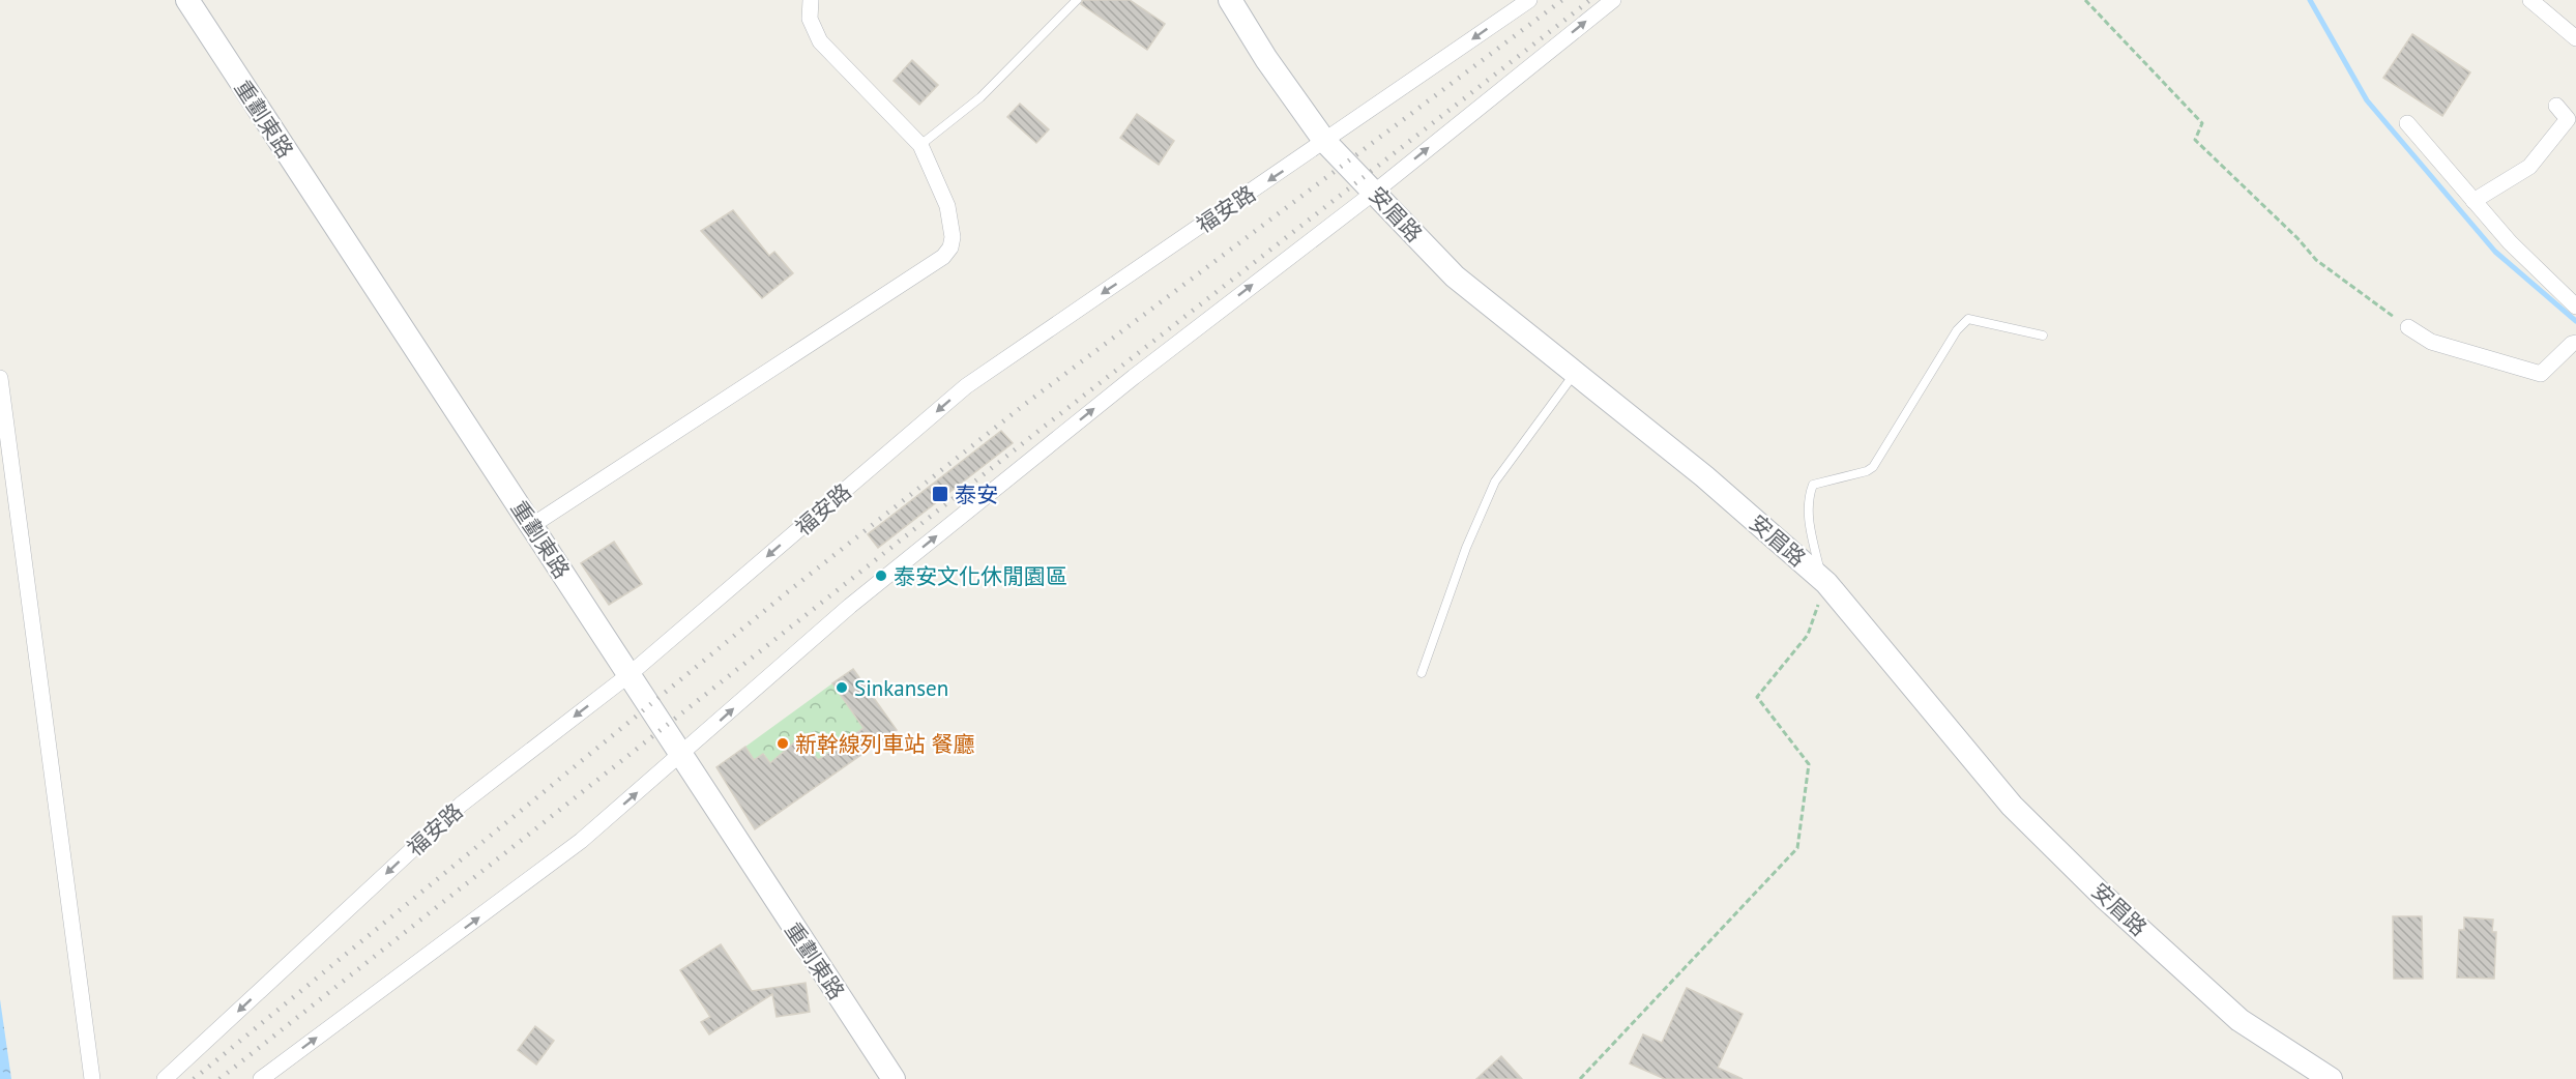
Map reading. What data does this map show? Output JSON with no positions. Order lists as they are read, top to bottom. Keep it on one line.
{"streets":{"street":["重劃東路","福安路","安眉路"]},"crossings":[["重劃東路","福安路"],["福安路","安眉路"]],"places":{"transit":["泰安"],"other":["泰安文化休閒園區","Sinkansen","新幹線列車站 餐廳"]}}
